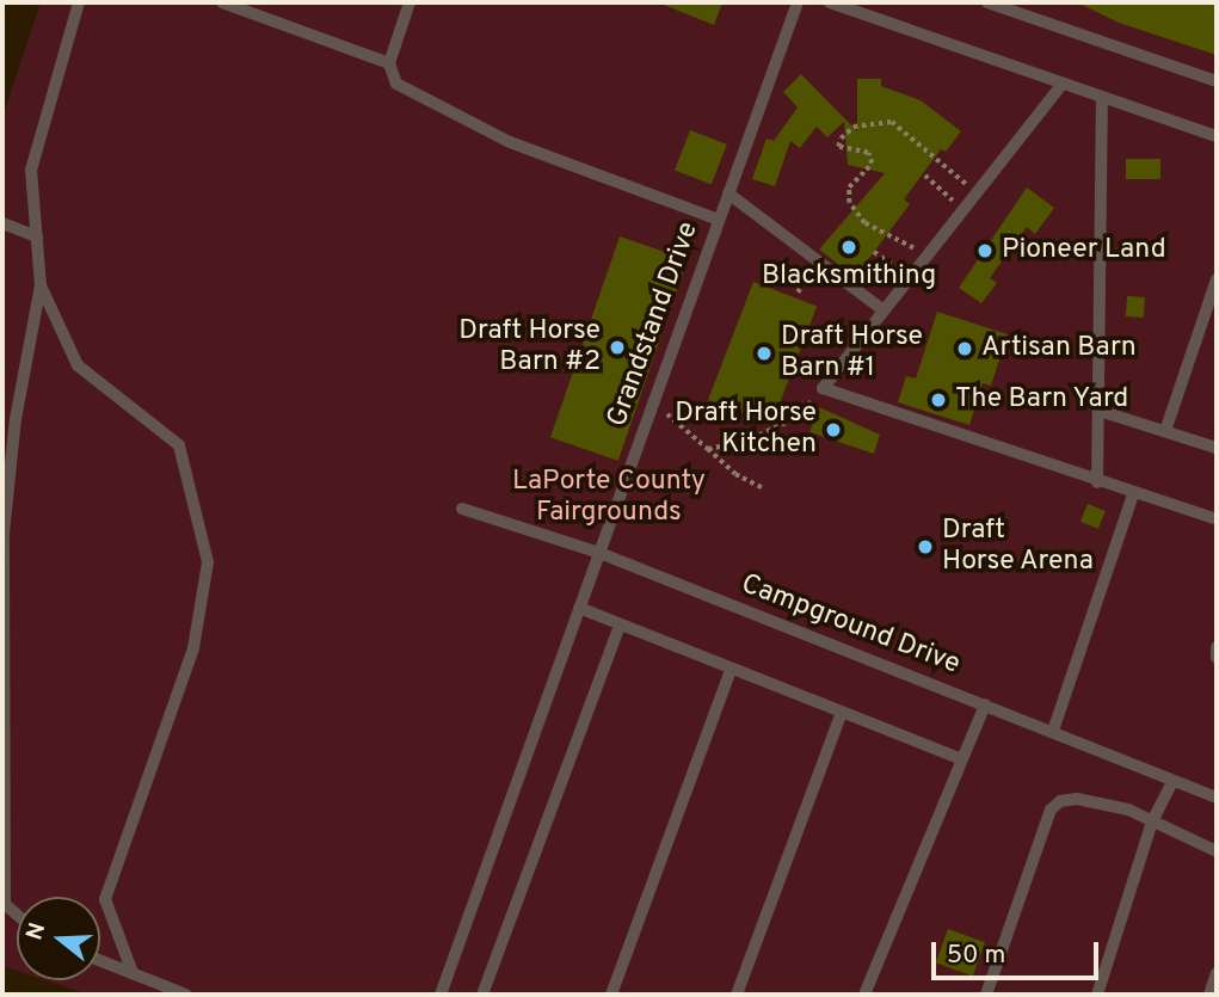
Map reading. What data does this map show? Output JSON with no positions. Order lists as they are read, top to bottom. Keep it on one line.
{"streets":{"lane":["Grandstand Drive","Campground Drive"]},"crossings":[["Grandstand Drive","Campground Drive"]],"parks":["LaPorte County Fairgrounds"],"places":["Blacksmithing","Pioneer Land","Draft Horse Barn #2","Artisan Barn","Draft Horse Barn #1","The Barn Yard","Draft Horse Kitchen","Draft Horse Arena"],"scale_bar":"50 m","north":"left"}
